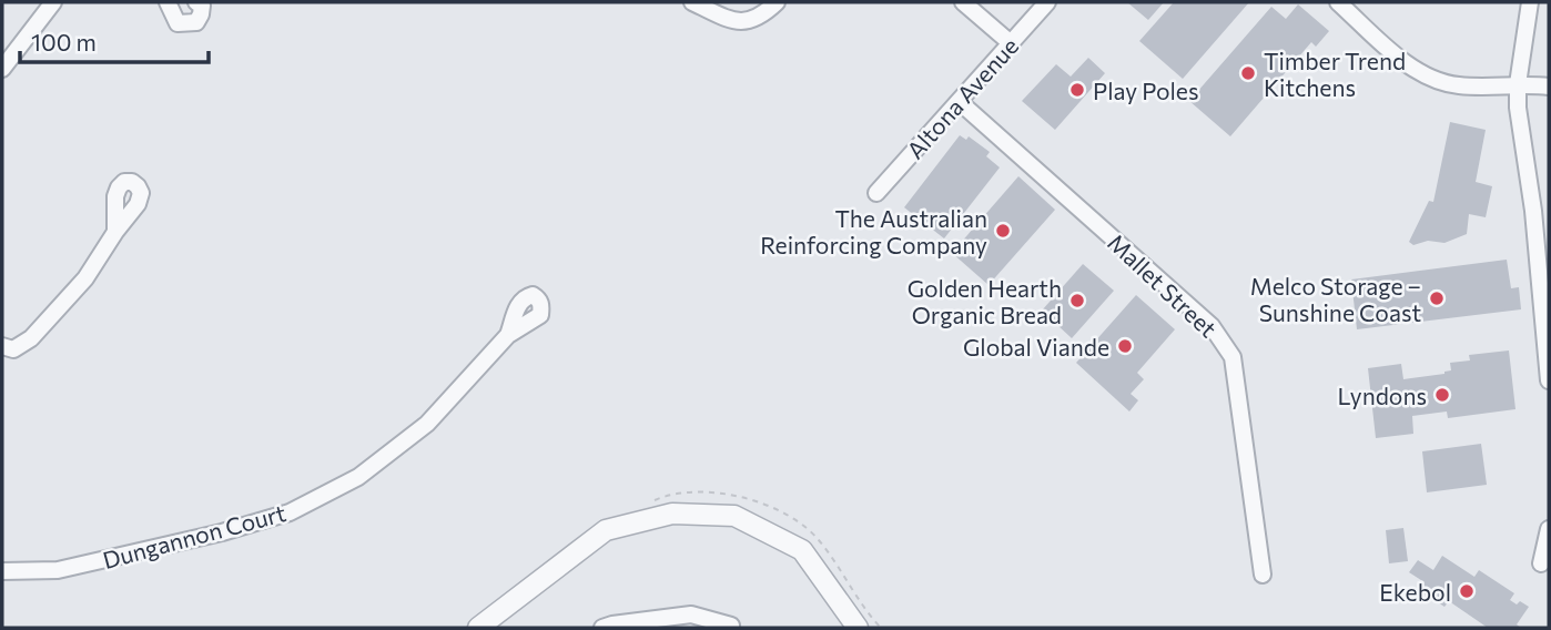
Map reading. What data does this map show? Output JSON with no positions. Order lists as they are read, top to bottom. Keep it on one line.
{"streets":{"street":["Altona Avenue","Mallet Street","Dungannon Court"]},"crossings":[["Altona Avenue","Mallet Street"]],"places":["Timber Trend Kitchens","Play Poles","The Australian Reinforcing Company","Melco Storage – Sunshine Coast","Golden Hearth Organic Bread","Global Viande","Lyndons","Ekebol"],"scale_bar":"100 m"}
